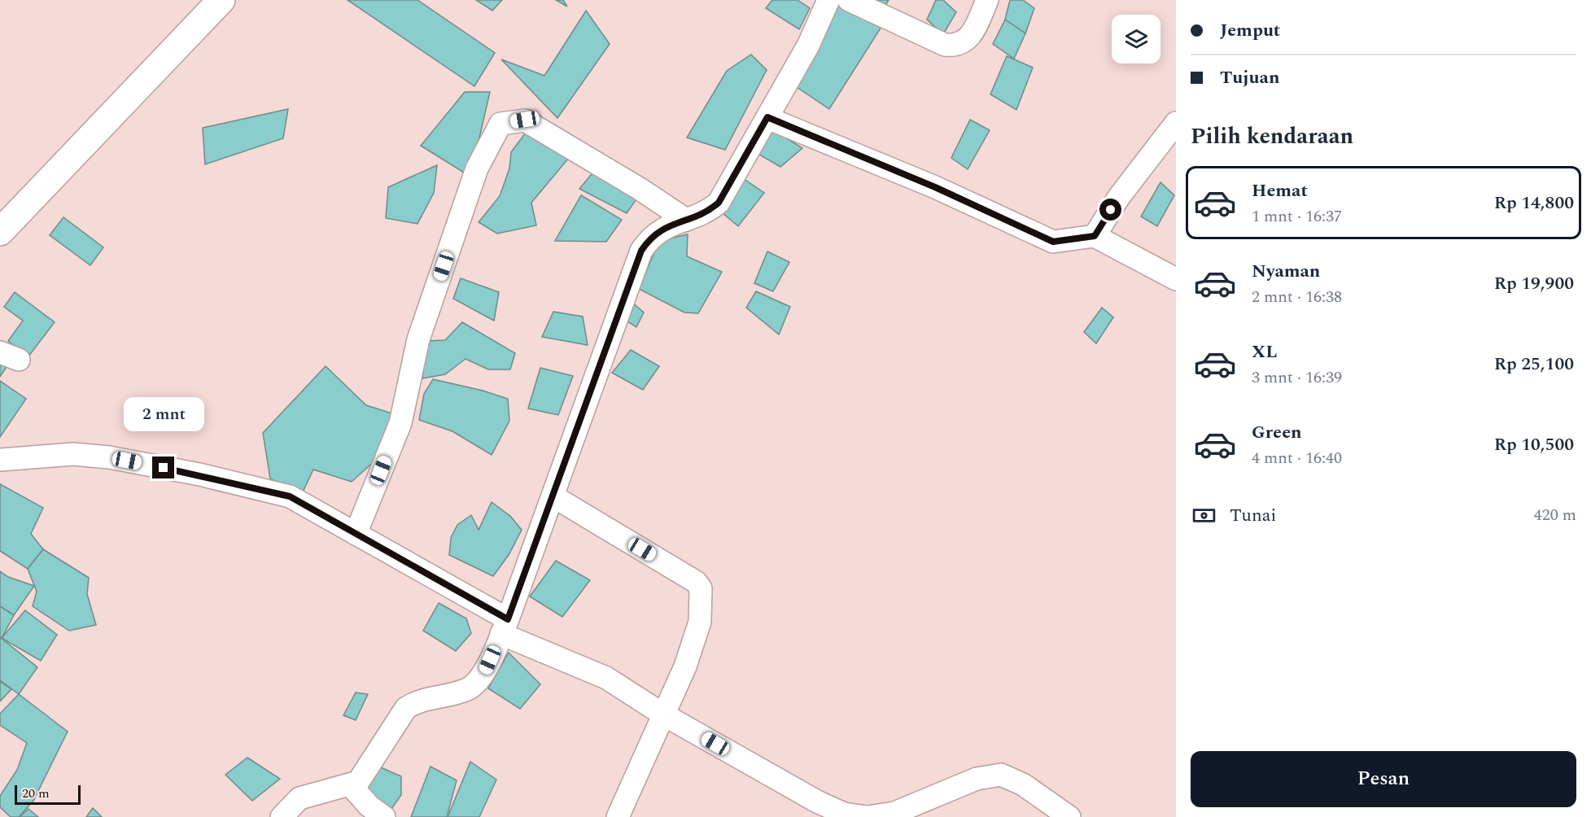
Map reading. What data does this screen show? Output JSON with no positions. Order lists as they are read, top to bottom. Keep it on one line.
{"scale_bar":"20 m","page":{"banner":["Jemput","Tujuan"],"heading":"Pilih kendaraan","list":[{"name":"Hemat","note":"1 mnt · 16:37","value":"Rp 14,800"},{"name":"Nyaman","note":"2 mnt · 16:38","value":"Rp 19,900"},{"name":"XL","note":"3 mnt · 16:39","value":"Rp 25,100"},{"name":"Green","note":"4 mnt · 16:40","value":"Rp 10,500"}],"bubble":"2 mnt","pay":["Tunai","420 m"],"buttons":"Pesan","scale":"20 m"}}
